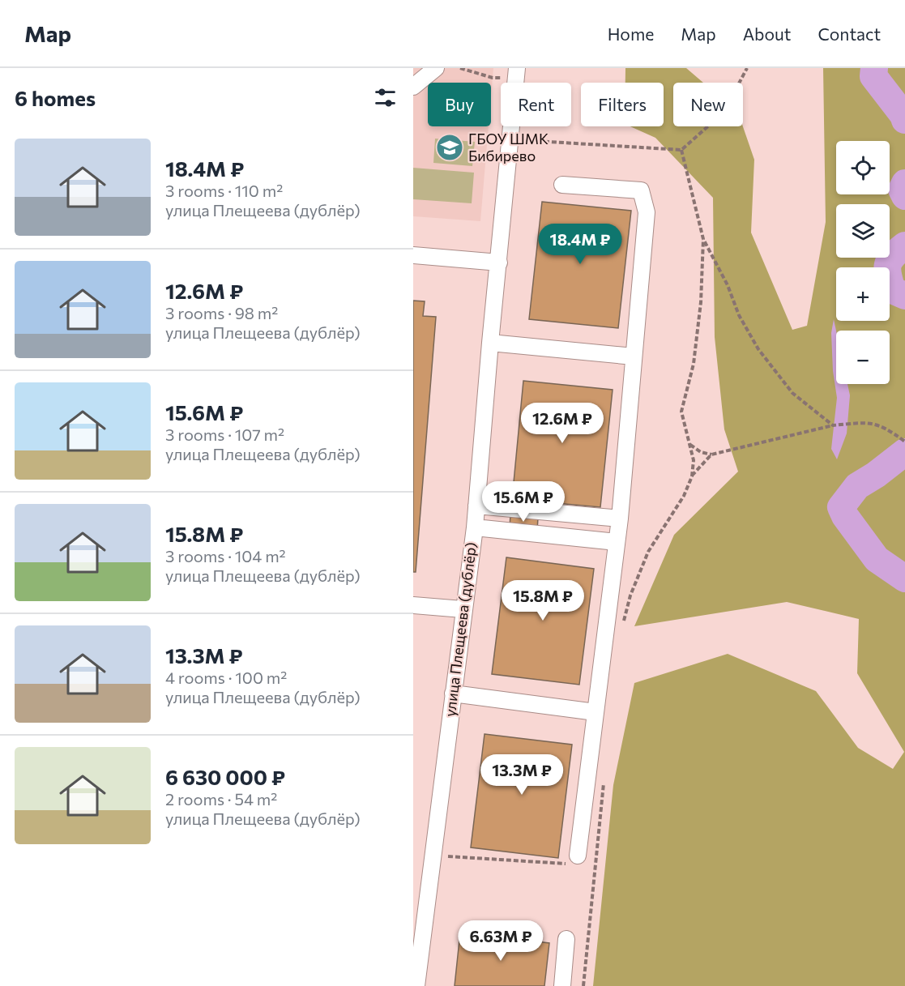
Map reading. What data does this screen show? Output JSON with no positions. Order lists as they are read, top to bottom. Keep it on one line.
{"streets":{"street":["улица Плещеева (дублёр)"]},"places":{"school or university":["ГБОУ ШМК Бибирево"]},"page":{"header":"Map","nav":["Home","Map","About","Contact"],"heading":"6 homes","chip":["Buy","Rent","Filters","New"],"list":[{"name":"18.4M ₽","note":"3 rooms · 110 m² · улица Плещеева (дублёр)"},{"name":"12.6M ₽","note":"3 rooms · 98 m² · улица Плещеева (дублёр)"},{"name":"15.6M ₽","note":"3 rooms · 107 m² · улица Плещеева (дублёр)"},{"name":"15.8M ₽","note":"3 rooms · 104 m² · улица Плещеева (дублёр)"},{"name":"13.3M ₽","note":"4 rooms · 100 m² · улица Плещеева (дублёр)"},{"name":"6 630 000 ₽","note":"2 rooms · 54 m² · улица Плещеева (дублёр)"}],"map_buttons":["+","−"],"price":["18.4M ₽","12.6M ₽","15.6M ₽","15.8M ₽","13.3M ₽","6.63M ₽"]}}
